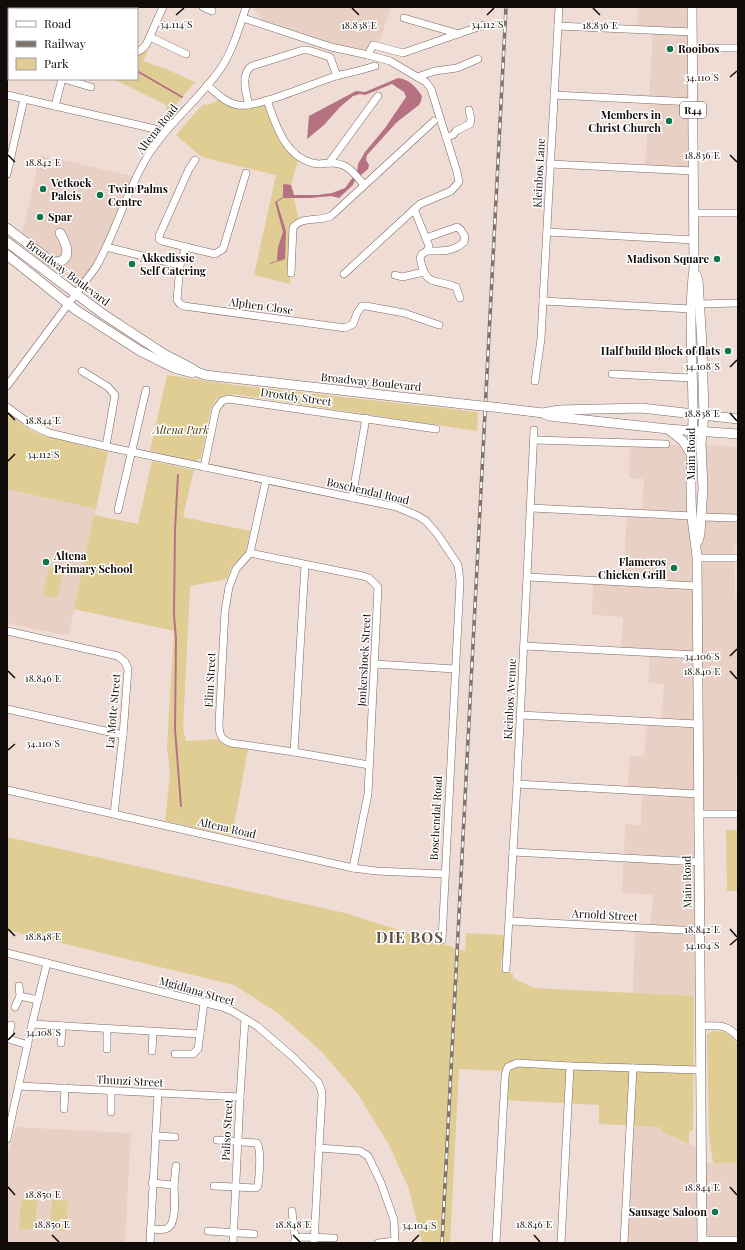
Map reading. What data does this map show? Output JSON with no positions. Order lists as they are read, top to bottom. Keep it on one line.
{"streets":{"main road":["R44","Broadway Boulevard","Main Road"],"street":["Altena Road","Kleinbos Lane","Alphen Close","Drostdy Street","Boschendal Road","Jonkershoek Street","Elim Street","Kleinbos Avenue","La Motte Street","Arnold Street","Mgidlana Street","Thunzi Street","Paliso Street"]},"crossings":[["Altena Road","Broadway Boulevard"],["Altena Road","Boschendal Road"],["Altena Road","Jonkershoek Street"],["Altena Road","La Motte Street"],["Broadway Boulevard","Main Road"],["Drostdy Street","Boschendal Road"],["Main Road","Arnold Street"],["Boschendal Road","Elim Street"],["Jonkershoek Street","Elim Street"],["Kleinbos Avenue","Arnold Street"],["Mgidlana Street","Paliso Street"],["Thunzi Street","Paliso Street"]],"districts":["DIE BOS"],"parks":["Altena Park"],"places":["Rooibos","Members in Christ Church","Vetkoek Paleis","Twin Palms Centre","Spar","Madison Square","Akkedissie Self Catering","Half build Block of flats","Altena Primary School","Flameros Chicken Grill","Sausage Saloon"],"legend":["Road","Railway","Park"],"coordinates":["34.114°S","34.112°S","18.838°E","18.836°E","34.110°S","18.842°E","34.108°S","18.844°E","34.106°S","18.840°E","18.846°E","18.848°E","34.104°S","18.850°E"]}
